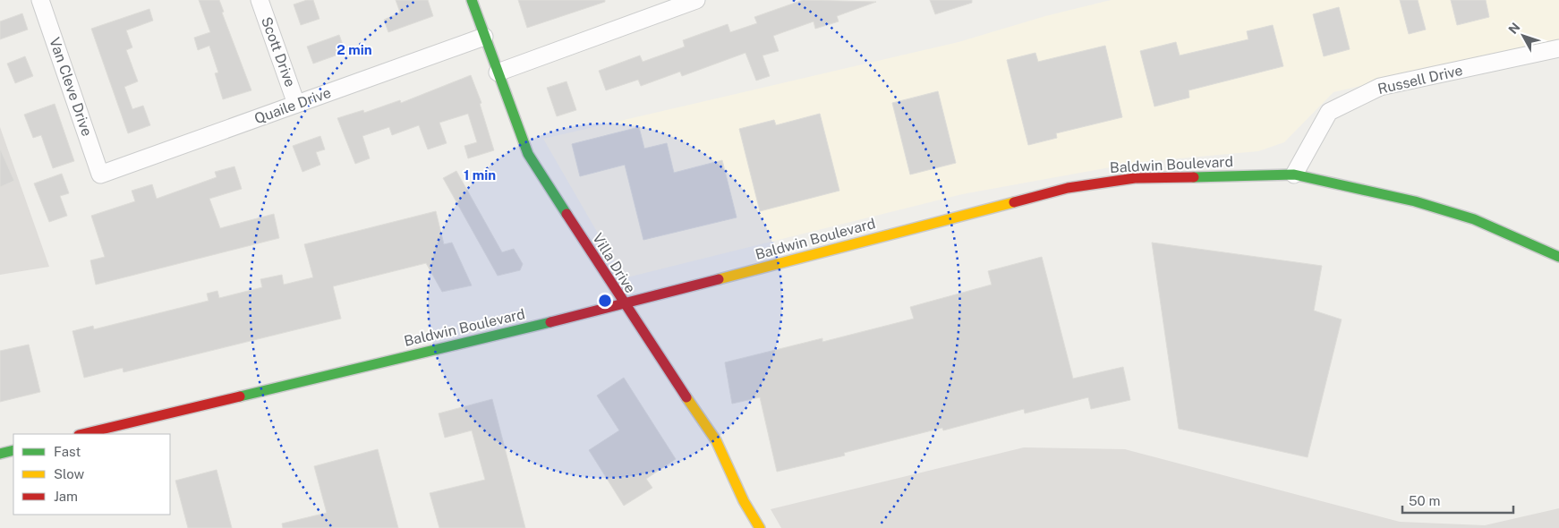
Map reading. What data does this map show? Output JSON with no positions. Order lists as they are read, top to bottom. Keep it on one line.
{"streets":{"main road":["Baldwin Boulevard","Villa Drive"],"street":["Scott Drive","Russell Drive","Van Cleve Drive","Quaile Drive"]},"crossings":[["Scott Drive","Quaile Drive"],["Russell Drive","Baldwin Boulevard"],["Van Cleve Drive","Quaile Drive"],["Quaile Drive","Villa Drive"],["Baldwin Boulevard","Villa Drive"]],"legend":["Fast","Slow","Jam"],"scale_bar":"50 m","north":"top left","rings":["2 min","1 min"]}
